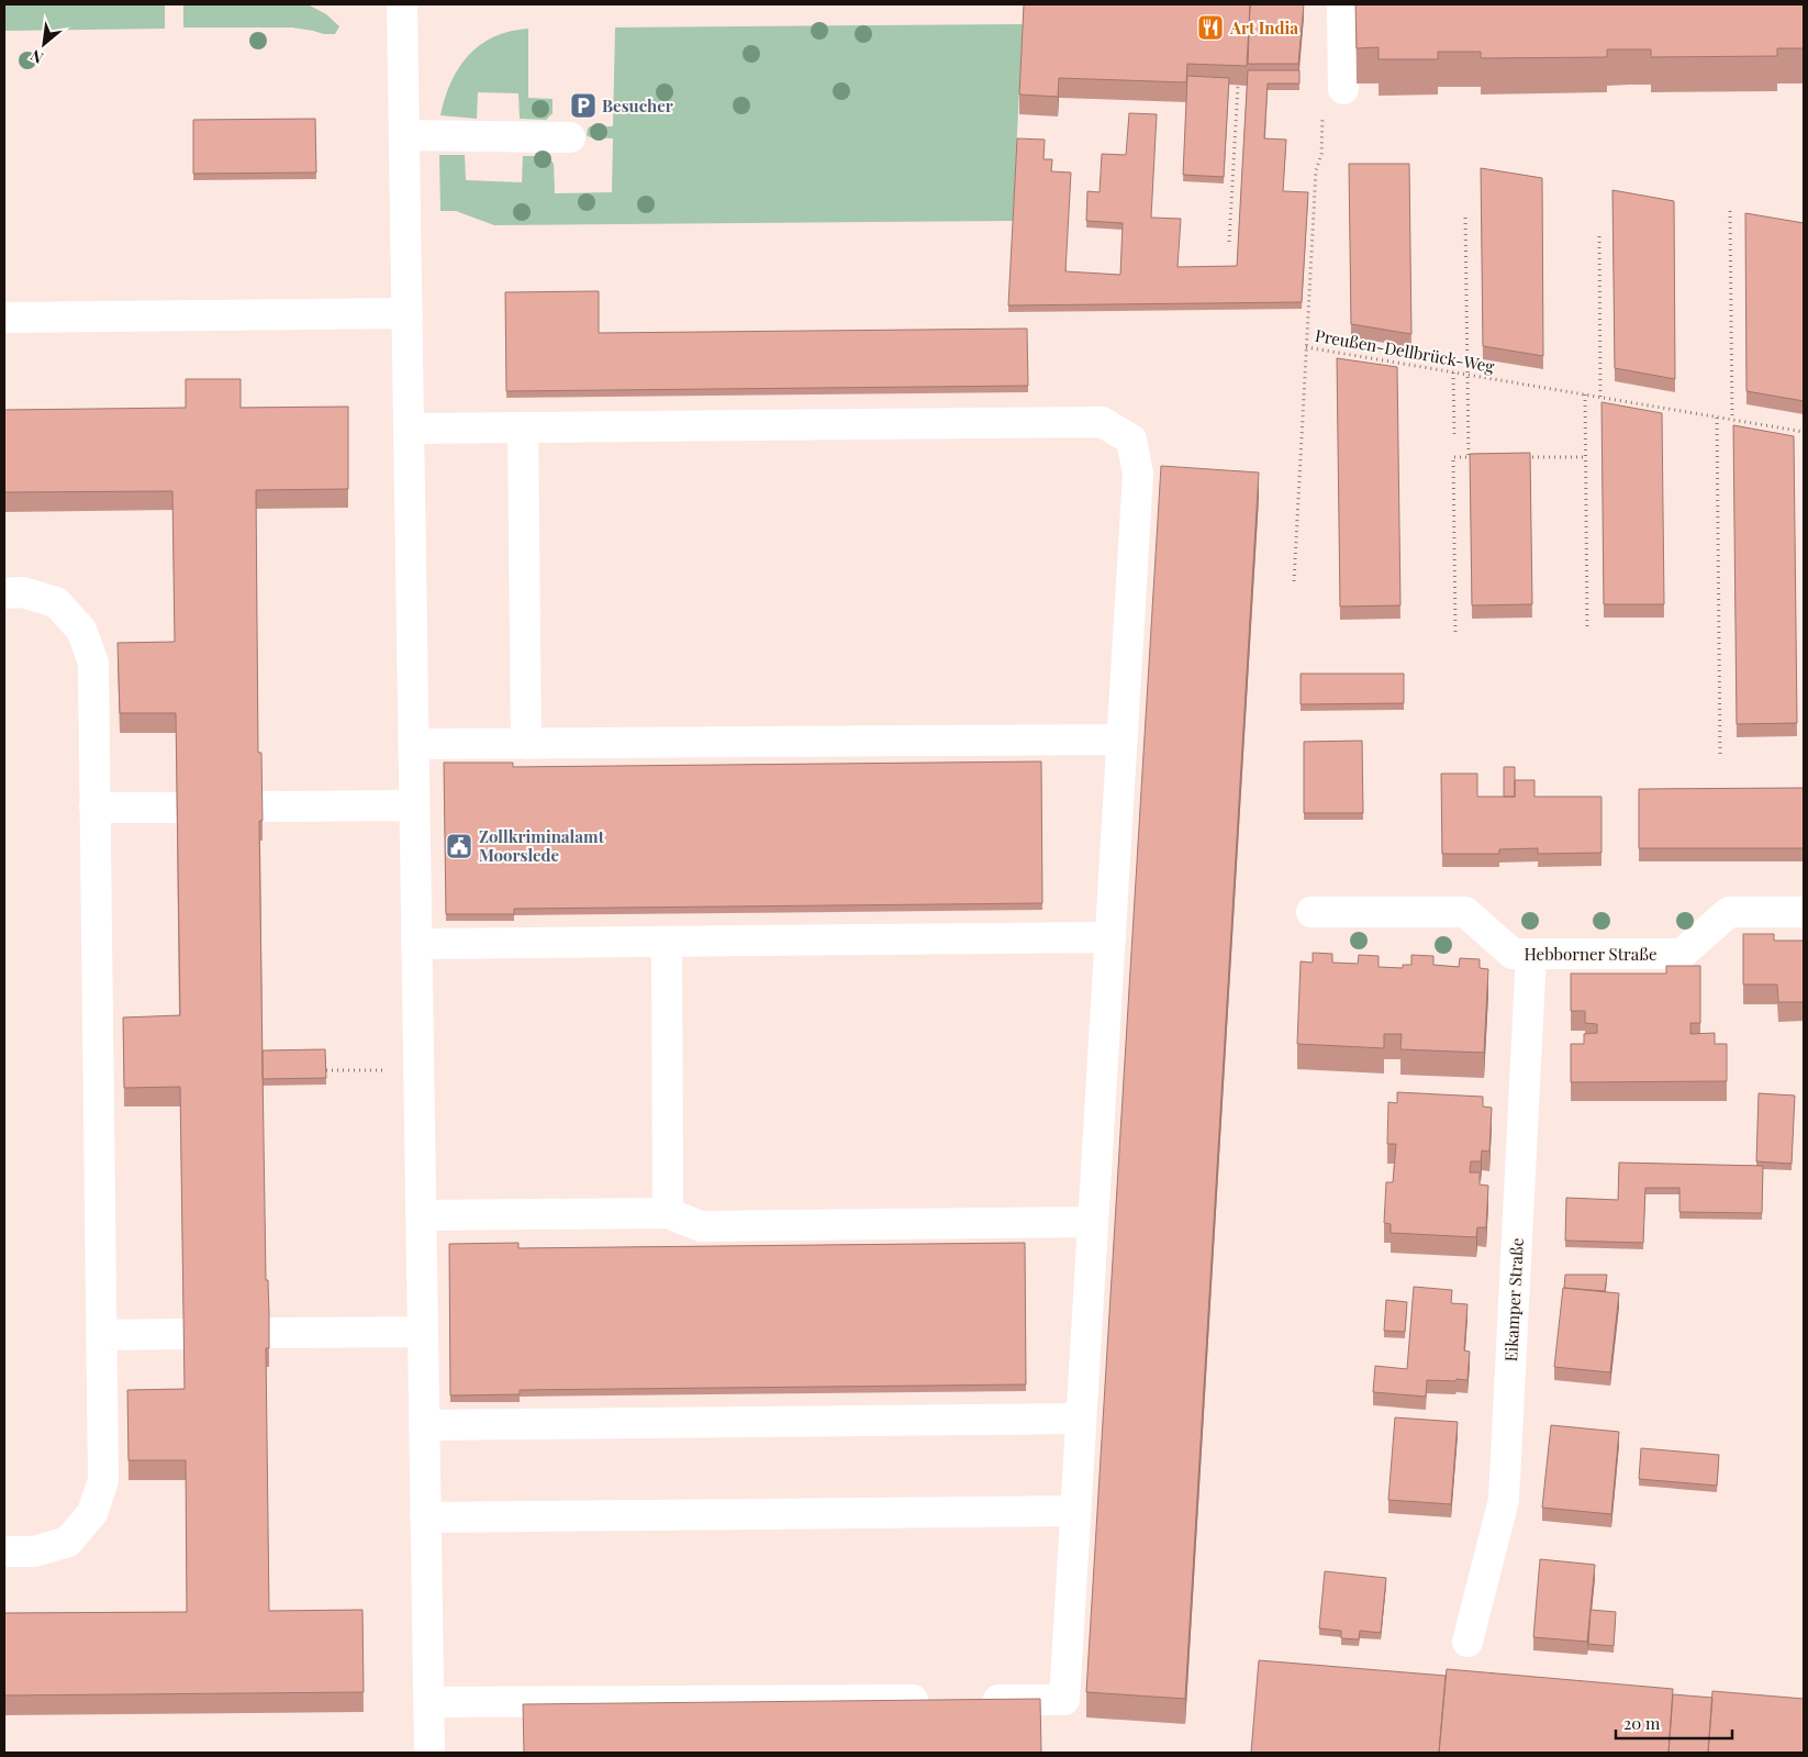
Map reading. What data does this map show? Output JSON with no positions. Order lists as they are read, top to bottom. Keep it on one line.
{"streets":{"street":["Hebborner Straße","Eikamper Straße"],"path":["Preußen-Dellbrück-Weg"]},"crossings":[["Hebborner Straße","Eikamper Straße"]],"places":{"restaurant":["Art India"],"parking":["Besucher"],"public building":["Zollkriminalamt Moorslede"]},"scale_bar":"20 m","north":"bottom left"}
